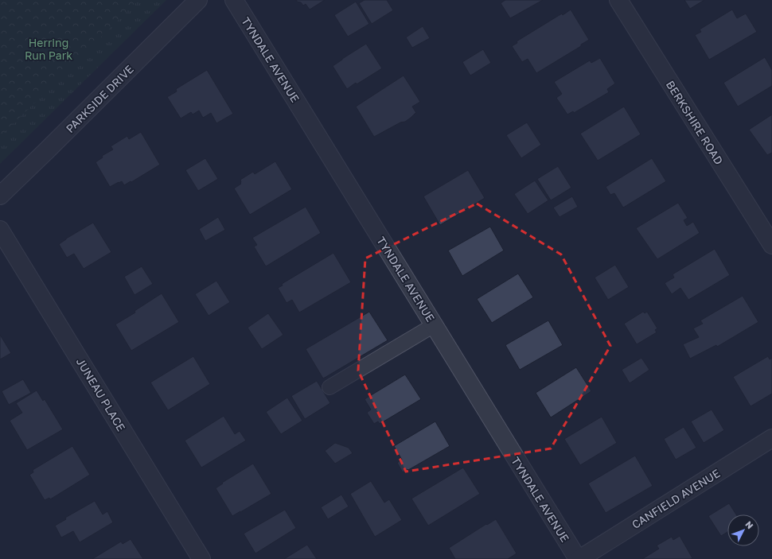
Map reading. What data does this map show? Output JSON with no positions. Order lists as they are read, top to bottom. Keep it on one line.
{"streets":{"street":["TYNDALE AVENUE","PARKSIDE DRIVE","BERKSHIRE ROAD","JUNEAU PLACE","CANFIELD AVENUE"]},"crossings":[["TYNDALE AVENUE","CANFIELD AVENUE"]],"parks":["Herring Run Park"],"north":"top right"}
